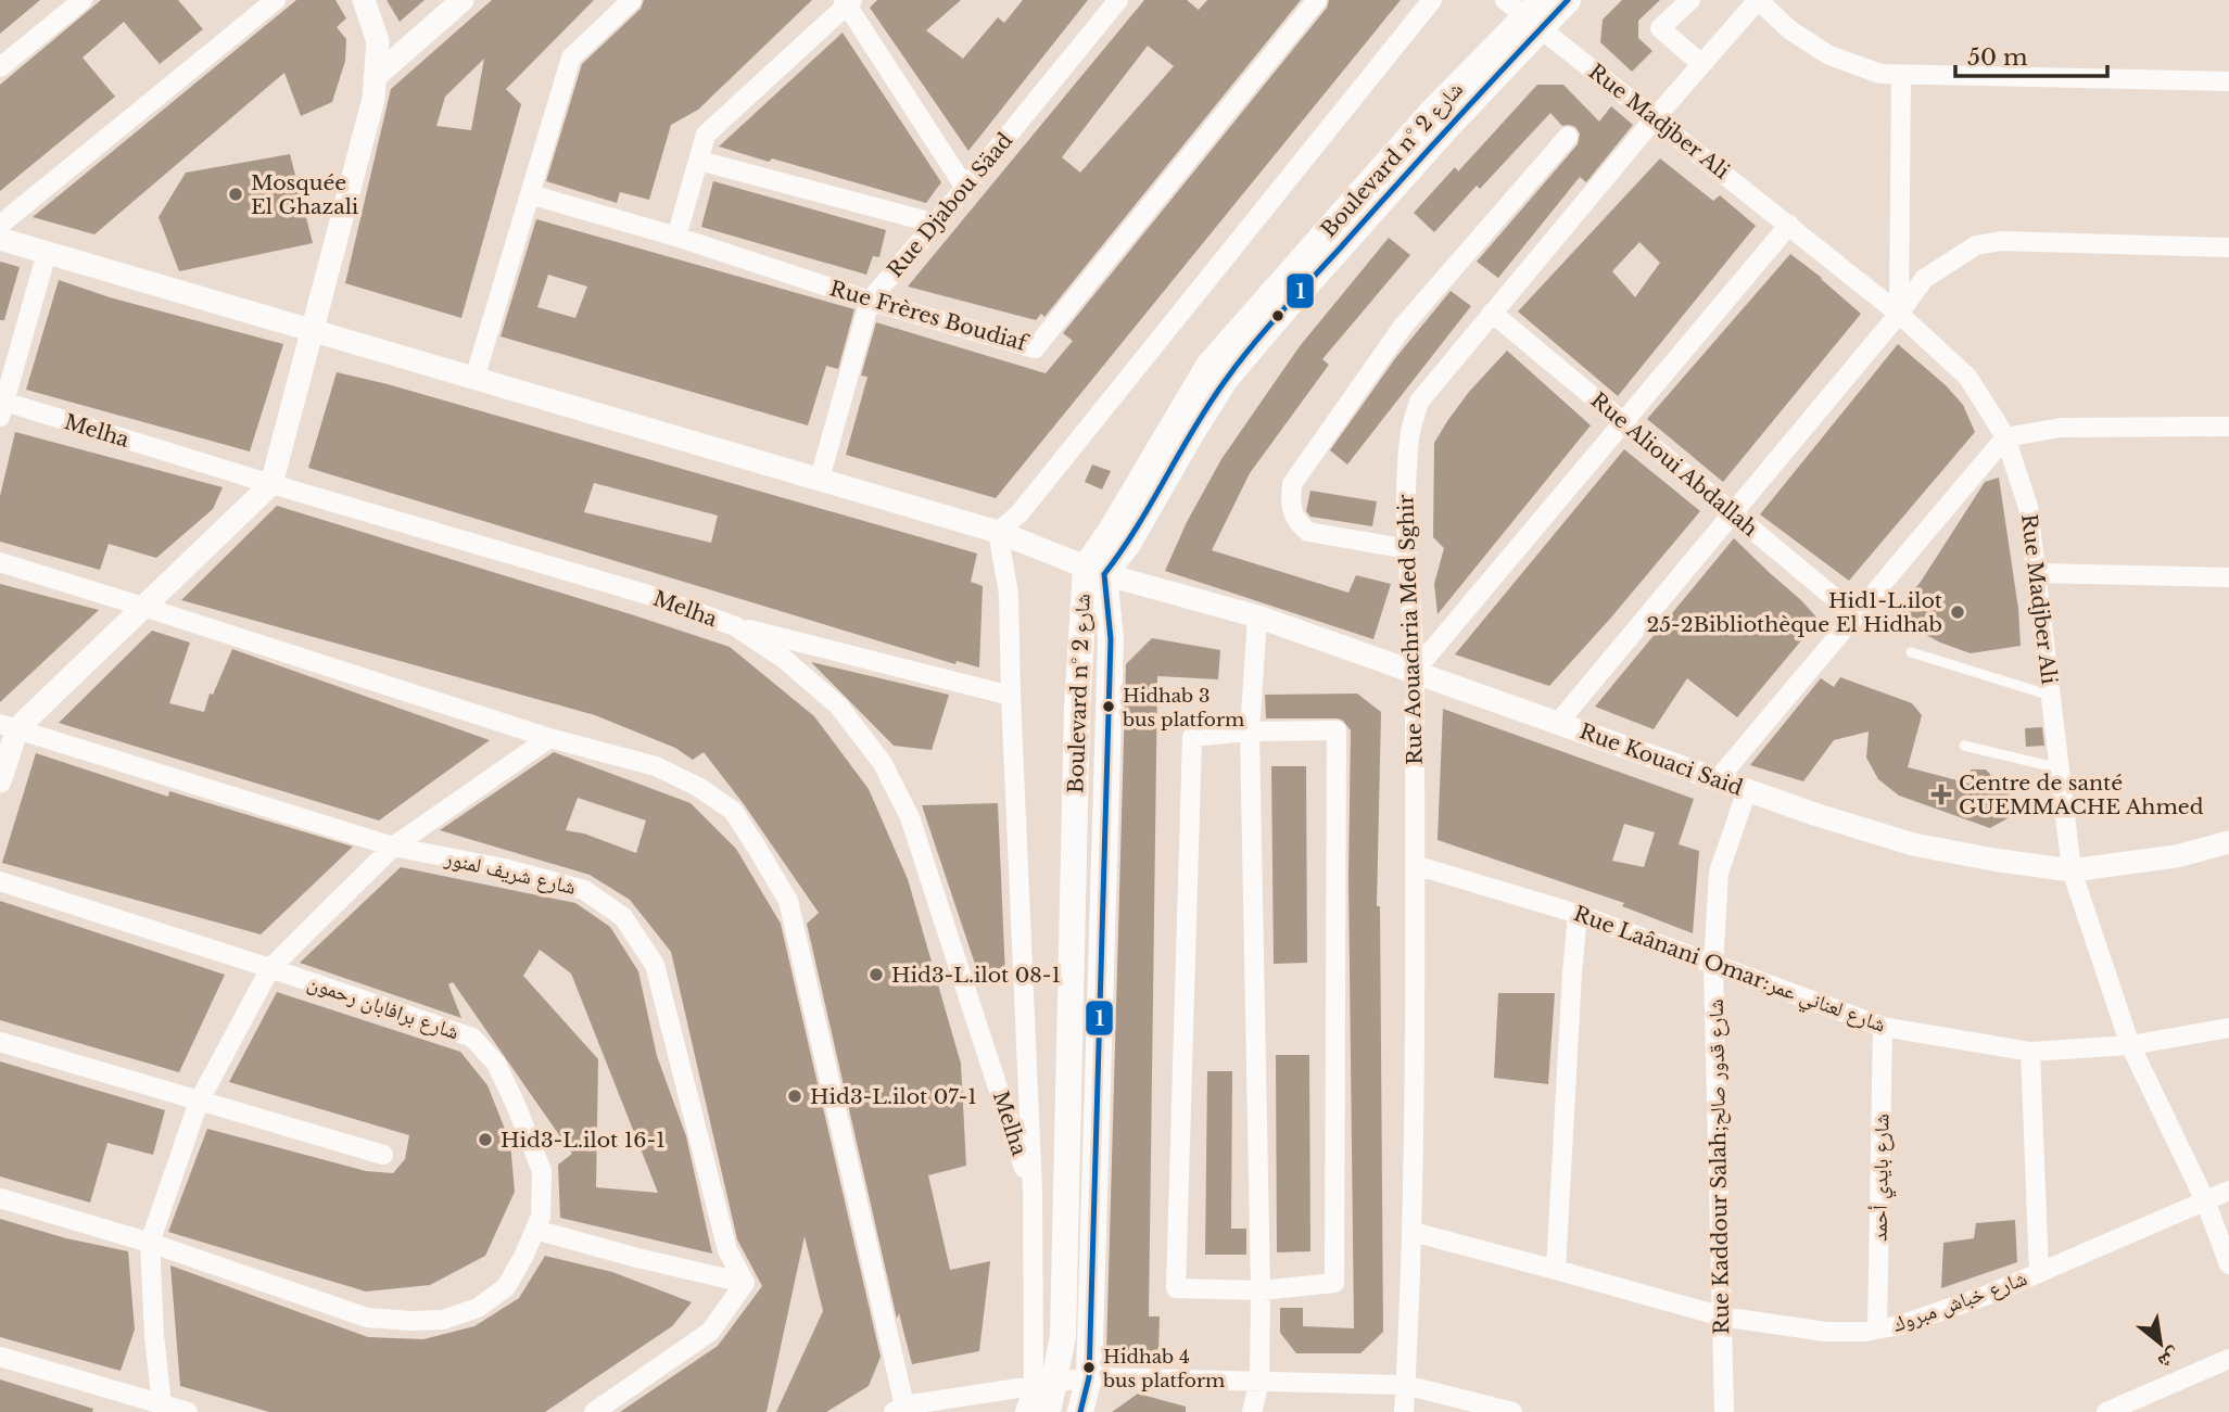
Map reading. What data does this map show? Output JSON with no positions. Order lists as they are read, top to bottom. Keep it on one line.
{"streets":{"main road":["Boulevard n° شارع 2"],"street":["Rue Madjber Ali","Rue Djabou Säad","Rue Frères Boudiaf","Melha","Rue Alioui Abdallah","Rue Aouachria Med Sghir","Rue Kouaci Said","شارع شريف لمنور","Rue Laânani Omar;شارع لعناني عمر","شارع برافابان رحمون","Rue Kaddour Salah;شارع قدور صالح","شارع بايدي أحمد","شارع خباش مبروك"]},"crossings":[["Rue Madjber Ali","Boulevard n° شارع 2"],["Rue Madjber Ali","Rue Aouachria Med Sghir"],["Rue Madjber Ali","Rue Kouaci Said"],["Rue Madjber Ali","Rue Laânani Omar;شارع لعناني عمر"],["Rue Madjber Ali","شارع خباش مبروك"],["Boulevard n° شارع 2","Rue Kouaci Said"],["Rue Djabou Säad","Rue Frères Boudiaf"],["Rue Djabou Säad","Rue Kouaci Said"],["Rue Alioui Abdallah","Rue Aouachria Med Sghir"],["Rue Aouachria Med Sghir","Rue Kouaci Said"],["Rue Aouachria Med Sghir","Rue Laânani Omar;شارع لعناني عمر"],["Rue Aouachria Med Sghir","شارع خباش مبروك"],["Rue Kouaci Said","Rue Kaddour Salah;شارع قدور صالح"],["Rue Laânani Omar;شارع لعناني عمر","Rue Kaddour Salah;شارع قدور صالح"],["Rue Laânani Omar;شارع لعناني عمر","شارع بايدي أحمد"],["Rue Kaddour Salah;شارع قدور صالح","شارع خباش مبروك"],["شارع بايدي أحمد","شارع خباش مبروك"]],"places":{"other":["Mosquée El Ghazali","Hid1-L.ilot 25-2Bibliothèque El Hidhab","Hidhab 3 bus platform","Hid3-L.ilot 08-1","Hid3-L.ilot 07-1","Hid3-L.ilot 16-1","Hidhab 4 bus platform"],"health":["Centre de santé GUEMMACHE Ahmed"]},"lines":["transit line 1"],"scale_bar":"50 m","north":"bottom right"}
